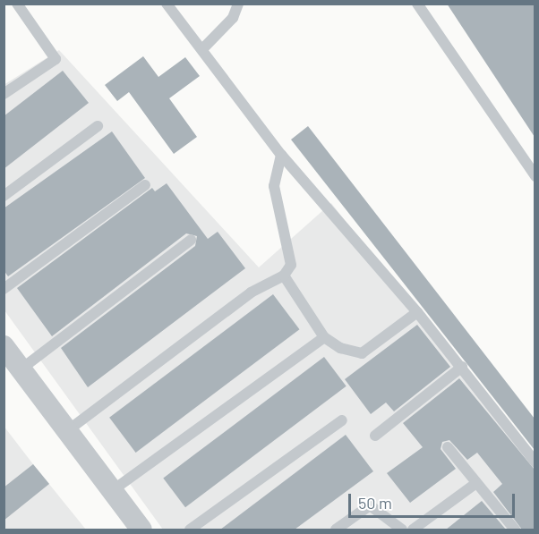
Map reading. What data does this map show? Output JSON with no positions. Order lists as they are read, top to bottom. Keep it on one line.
{"scale_bar":"50 m"}
